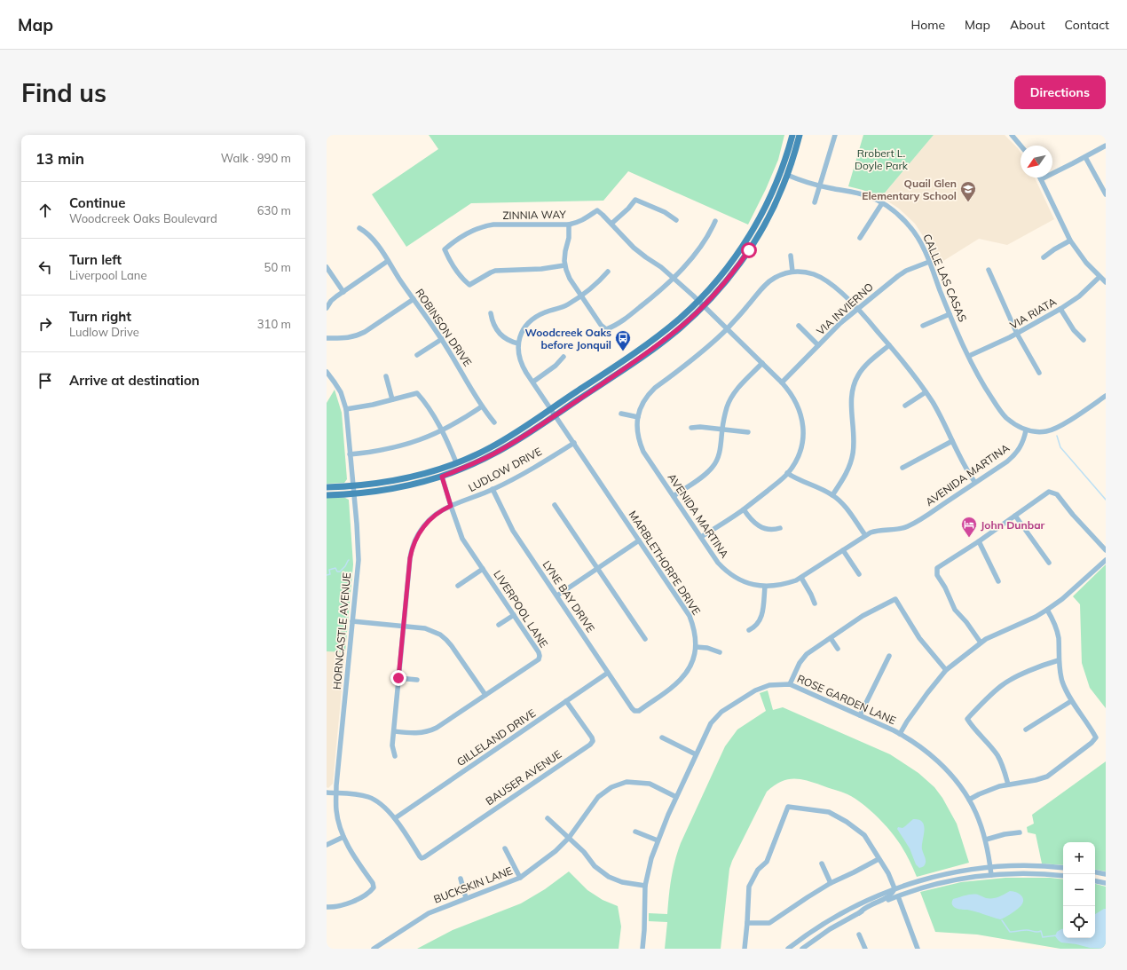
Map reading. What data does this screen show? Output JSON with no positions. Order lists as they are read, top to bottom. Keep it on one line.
{"streets":{"street":["ZINNIA WAY","CALLE LAS CASAS","VIA INVIERNO","VIA RIATA","ROBINSON DRIVE","LUDLOW DRIVE","AVENIDA MARTINA","MARBLETHORPE DRIVE","LYNE BAY DRIVE","LIVERPOOL LANE","HORNCASTLE AVENUE","ROSE GARDEN LANE","GILLELAND DRIVE","BAUSER AVENUE","BUCKSKIN LANE"]},"crossings":[["ZINNIA WAY","VIA INVIERNO"],["ZINNIA WAY","AVENIDA MARTINA"],["CALLE LAS CASAS","VIA INVIERNO"],["CALLE LAS CASAS","VIA RIATA"],["CALLE LAS CASAS","AVENIDA MARTINA"],["LUDLOW DRIVE","MARBLETHORPE DRIVE"],["LUDLOW DRIVE","LYNE BAY DRIVE"],["LUDLOW DRIVE","LIVERPOOL LANE"],["MARBLETHORPE DRIVE","LYNE BAY DRIVE"],["LYNE BAY DRIVE","GILLELAND DRIVE"],["ROSE GARDEN LANE","BUCKSKIN LANE"],["GILLELAND DRIVE","BAUSER AVENUE"]],"parks":["Rrobert L. Doyle Park"],"places":{"school or university":["Quail Glen Elementary School"],"bus stop":["Woodcreek Oaks before Jonquil"],"hotel":["John Dunbar"]},"north":"bottom left","page":{"header":"Map","nav":["Home","Map","About","Contact"],"buttons":"Directions","title":"Find us","heading":["13 min","Walk · 990 m"],"list":[["Continue","Woodcreek Oaks Boulevard","630 m"],["Turn left","Liverpool Lane","50 m"],["Turn right","Ludlow Drive","310 m"],"Arrive at destination"],"map_buttons":["+","−"]}}
